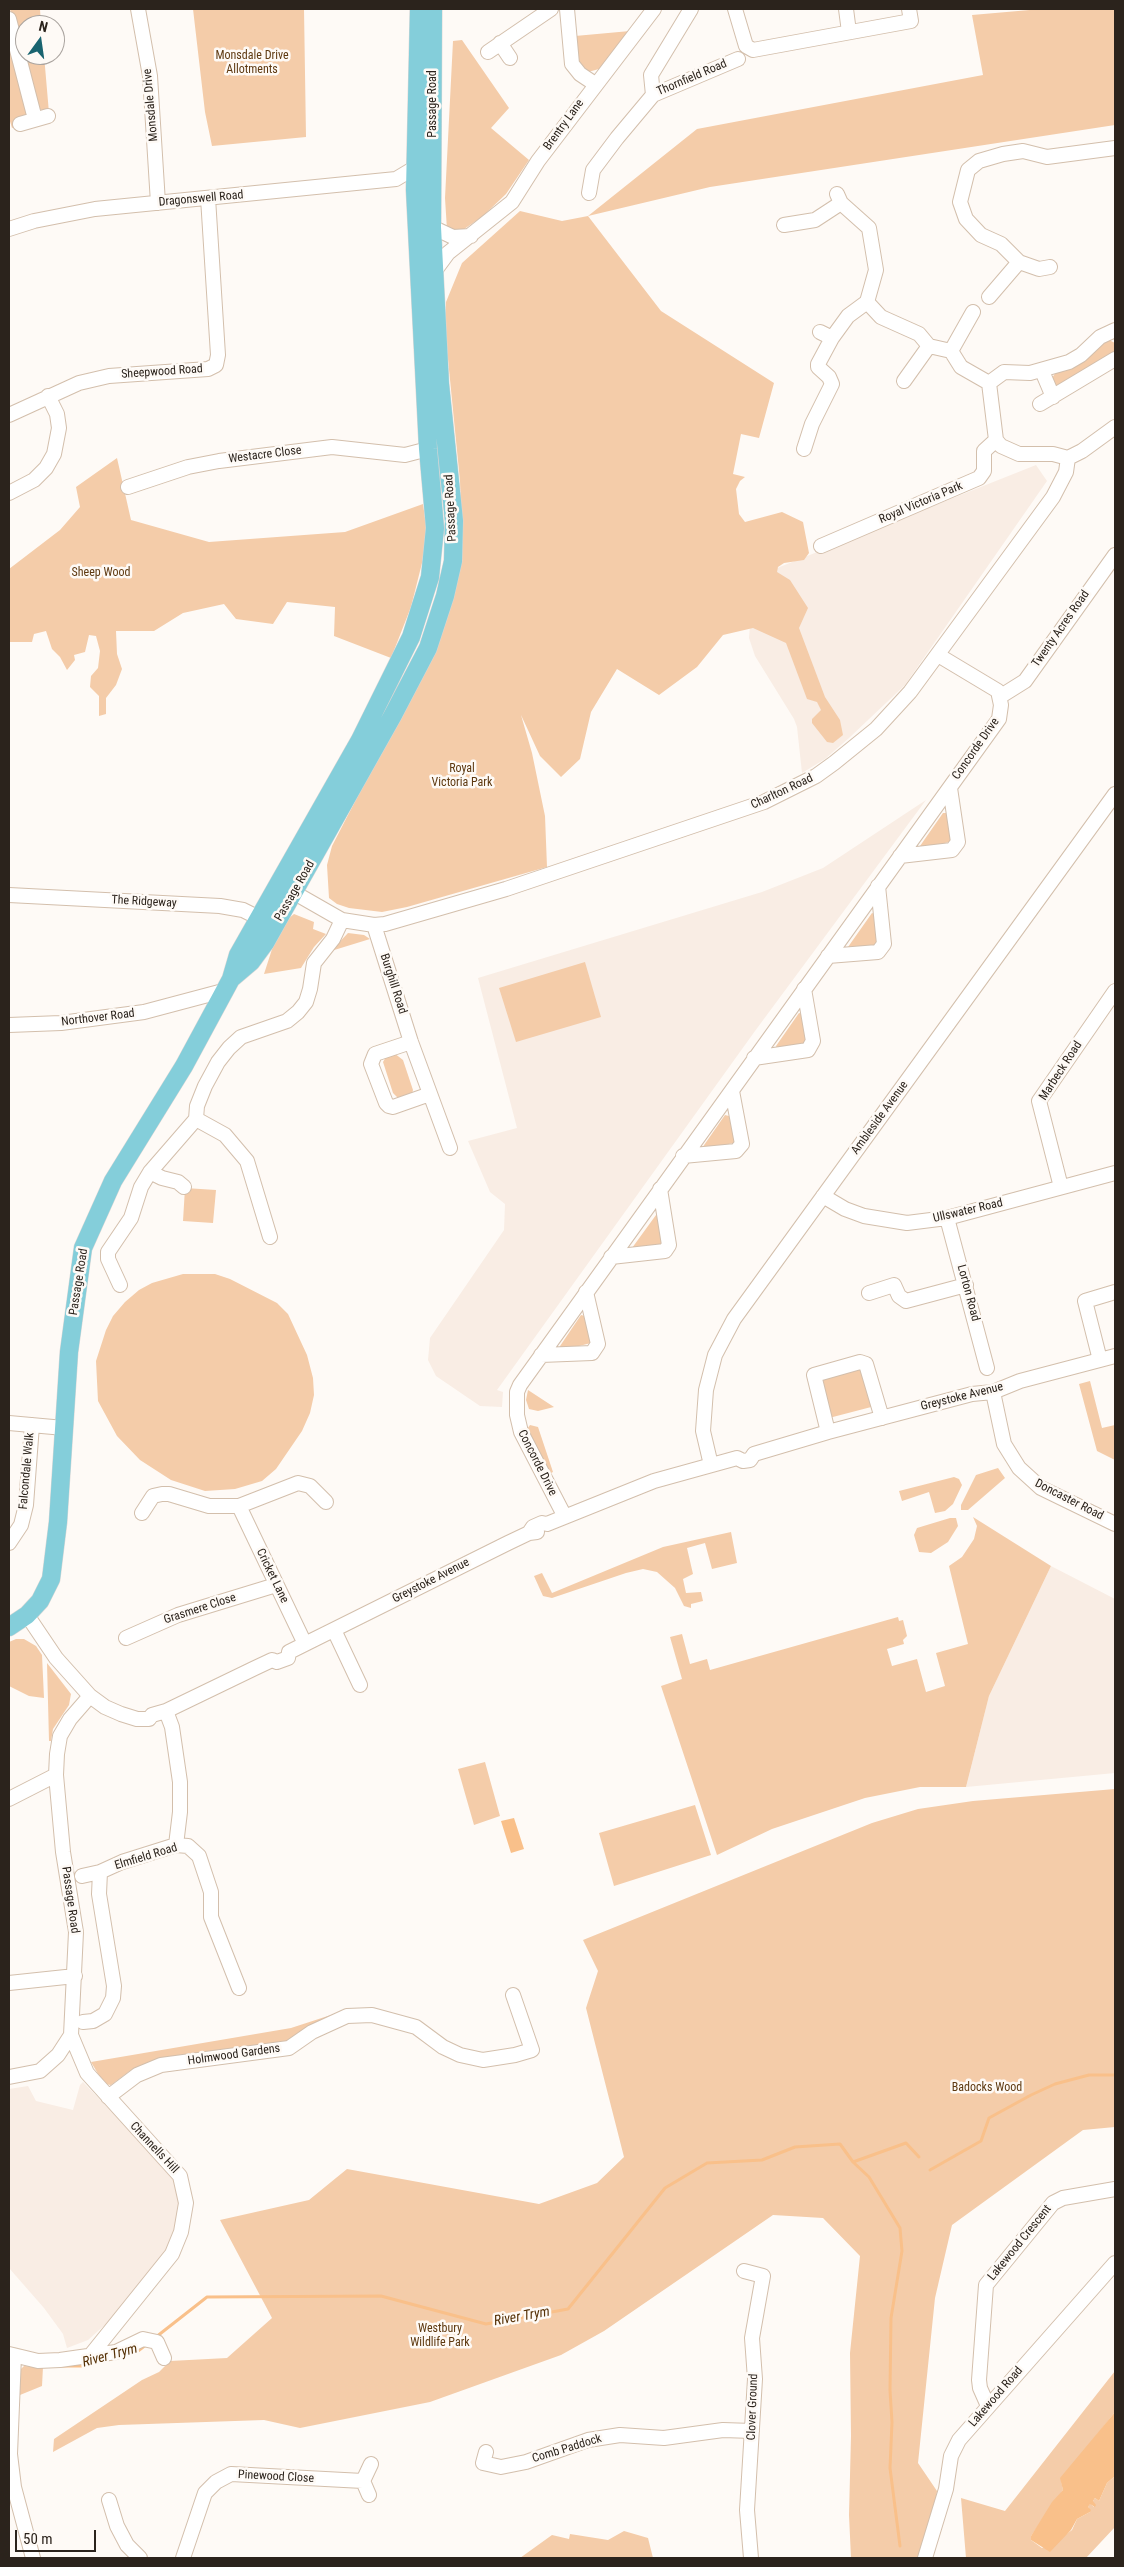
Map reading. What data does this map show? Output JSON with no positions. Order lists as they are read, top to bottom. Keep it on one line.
{"streets":{"main road":["Passage Road"],"street":["Thornfield Road","Monsdale Drive","Brentry Lane","Dragonswell Road","Sheepwood Road","Westacre Close","Royal Victoria Park","Twenty Acres Road","Concorde Drive","Charlton Road","The Ridgeway","Burghill Road","Northover Road","Marbeck Road","Ambleside Avenue","Ullswater Road","Lorton Road","Greystoke Avenue","Falcondale Walk","Doncaster Road","Cricket Lane","Grasmere Close","Elmfield Road","Holmwood Gardens","Channells Hill","Lakewood Crescent","Lakewood Road","Clover Ground","Comb Paddock","Pinewood Close"]},"crossings":[["Passage Road","Brentry Lane"],["Passage Road","Dragonswell Road"],["Passage Road","Westacre Close"],["Passage Road","Charlton Road"],["Passage Road","The Ridgeway"],["Passage Road","Northover Road"],["Passage Road","Greystoke Avenue"],["Passage Road","Channells Hill"],["Monsdale Drive","Dragonswell Road"],["Dragonswell Road","Sheepwood Road"],["Twenty Acres Road","Concorde Drive"],["Concorde Drive","Greystoke Avenue"],["Charlton Road","Burghill Road"],["Marbeck Road","Ullswater Road"],["Ambleside Avenue","Ullswater Road"],["Ambleside Avenue","Greystoke Avenue"],["Ullswater Road","Lorton Road"],["Greystoke Avenue","Doncaster Road"],["Greystoke Avenue","Cricket Lane"],["Cricket Lane","Grasmere Close"],["Holmwood Gardens","Channells Hill"],["Lakewood Crescent","Lakewood Road"],["Clover Ground","Comb Paddock"]],"water":["River Trym"],"parks":["Monsdale Drive Allotments","Sheep Wood","Royal Victoria Park","Badocks Wood","Westbury Wildlife Park"],"scale_bar":"50 m","north":"top"}
